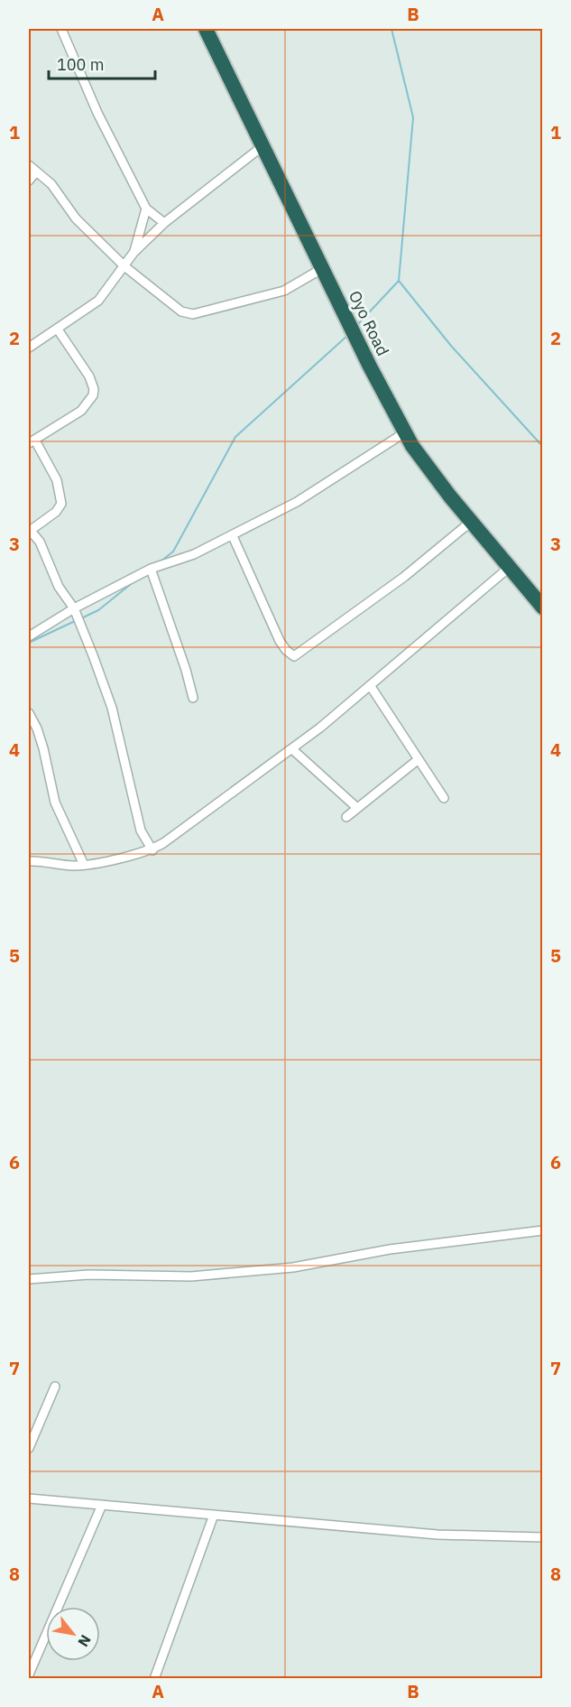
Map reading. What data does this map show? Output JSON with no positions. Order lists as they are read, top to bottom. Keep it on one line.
{"streets":{"highway":["Oyo Road"]},"scale_bar":"100 m","north":"bottom right","grid":{"columns":["A","B"],"rows":["1","2","3","4","5","6","7","8"]}}
